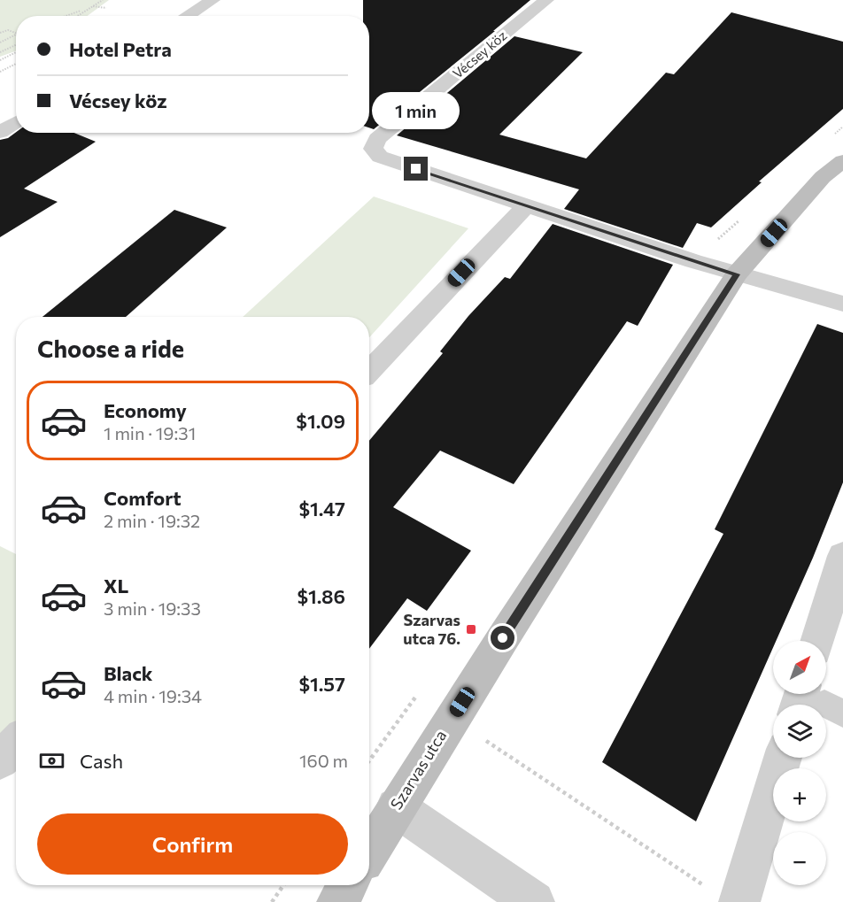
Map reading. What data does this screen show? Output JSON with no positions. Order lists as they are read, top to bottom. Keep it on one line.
{"streets":{"street":["Vécsey köz","Szarvas utca"]},"crossings":[["Vécsey köz","Szarvas utca"]],"places":{"transit":["Szarvas utca 76."]},"north":"top right","page":{"banner":["Hotel Petra","Vécsey köz"],"bubble":"1 min","heading":"Choose a ride","list":[{"name":"Economy","note":"1 min · 19:31","value":"$1.09"},{"name":"Comfort","note":"2 min · 19:32","value":"$1.47"},{"name":"XL","note":"3 min · 19:33","value":"$1.86"},{"name":"Black","note":"4 min · 19:34","value":"$1.57"}],"map_buttons":["+","−"],"pay":["Cash","160 m"],"buttons":"Confirm"}}
